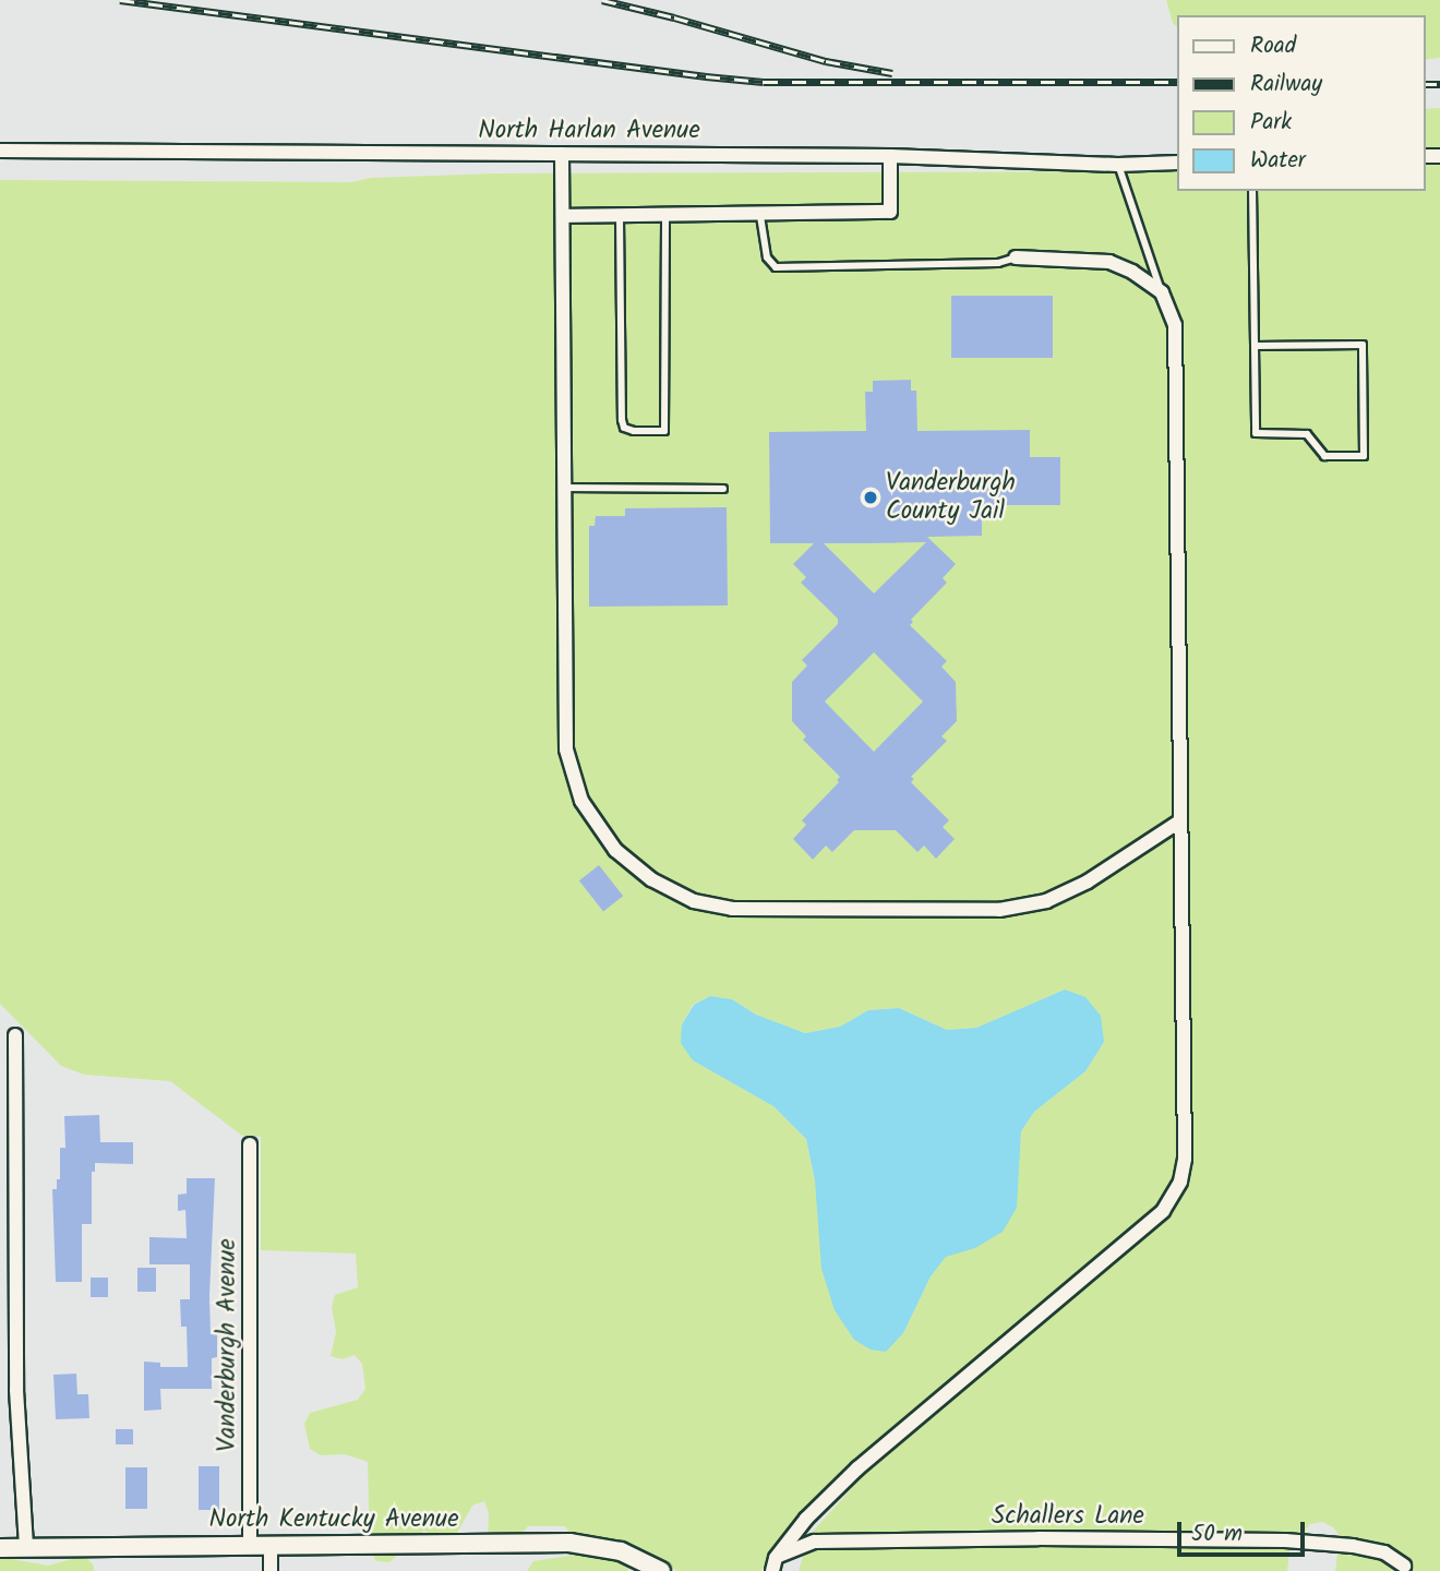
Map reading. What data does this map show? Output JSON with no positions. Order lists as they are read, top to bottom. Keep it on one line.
{"streets":{"street":["North Harlan Avenue","Vanderburgh Avenue","Schallers Lane","North Kentucky Avenue"]},"crossings":[["Vanderburgh Avenue","North Kentucky Avenue"]],"places":["Vanderburgh County Jail"],"legend":["Road","Railway","Park","Water"],"scale_bar":"50 m"}
